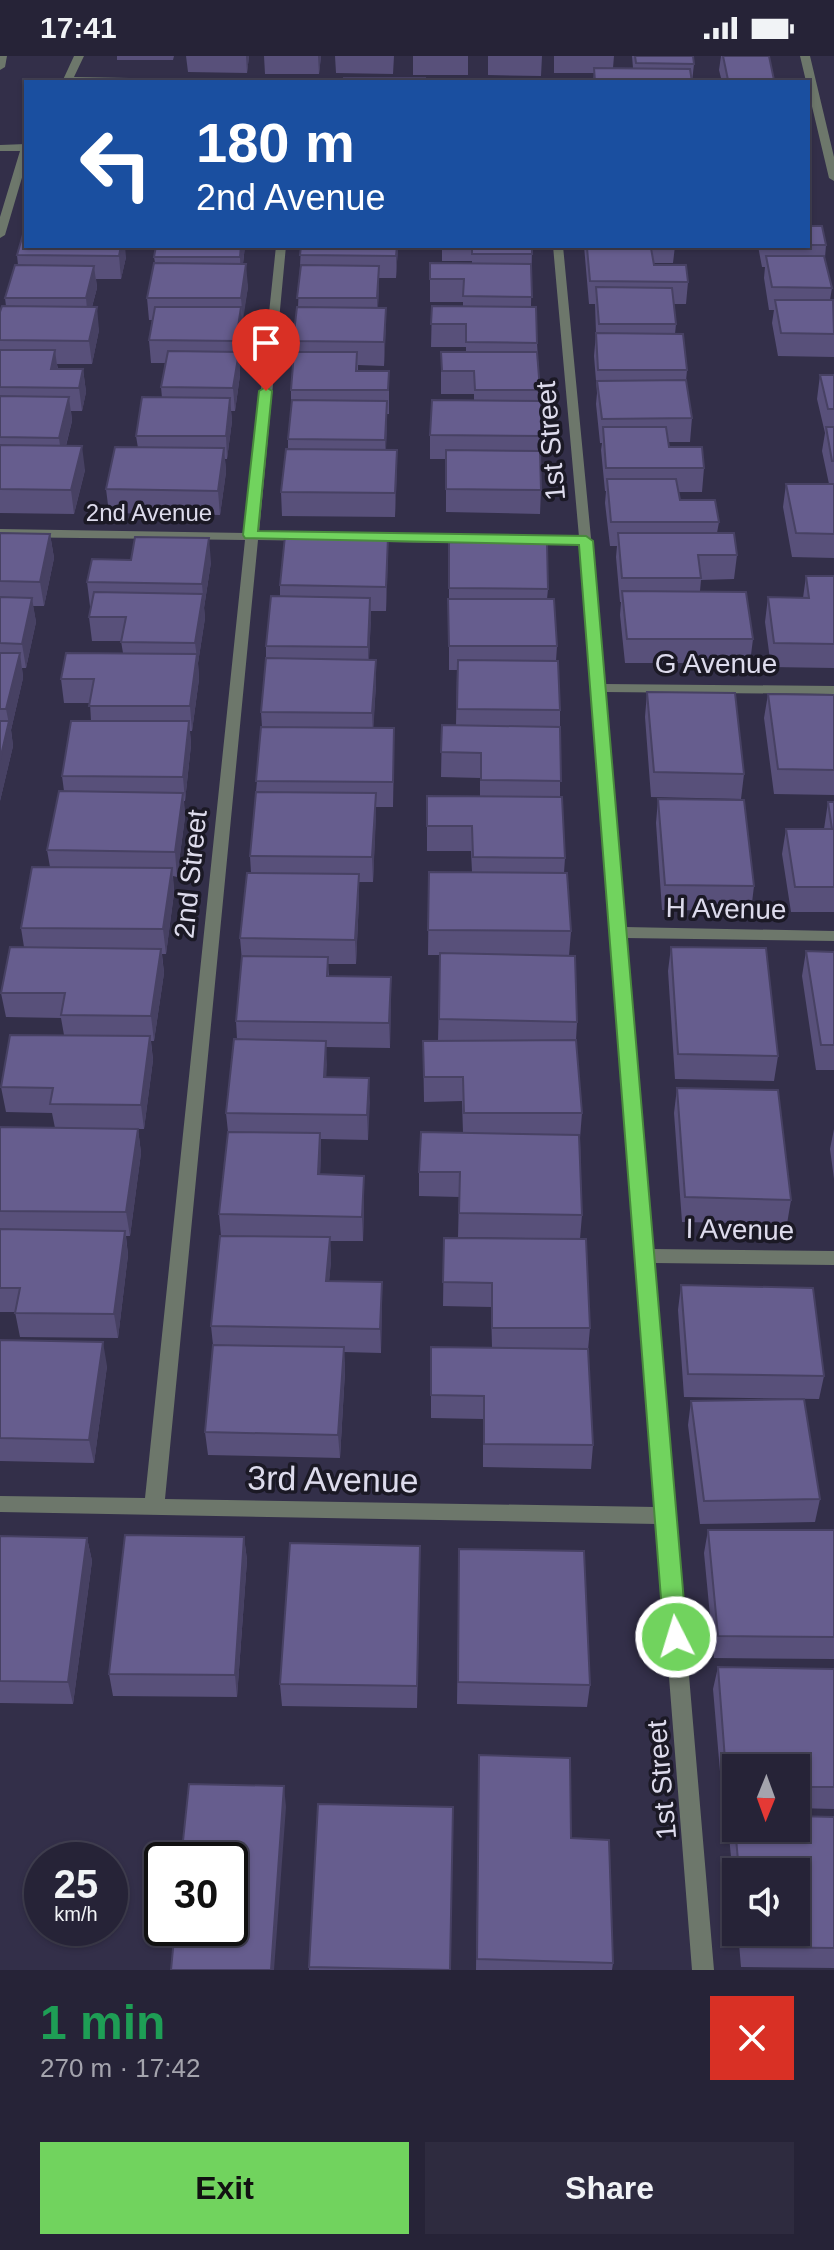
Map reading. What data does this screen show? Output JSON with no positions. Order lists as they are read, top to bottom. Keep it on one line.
{"streets":{"street":["1st Street","2nd Avenue","G Avenue","2nd Street","H Avenue","I Avenue","3rd Avenue"]},"crossings":[["1st Street","2nd Avenue"],["1st Street","G Avenue"],["1st Street","H Avenue"],["1st Street","I Avenue"],["1st Street","3rd Avenue"],["2nd Avenue","2nd Street"],["2nd Street","3rd Avenue"]],"north":"bottom","page":{"status":"17:41","turn":["180 m","2nd Avenue"],"speed":"25 km/h","limit":"30","heading":["1 min","270 m · 17:42"],"buttons":["Exit","Share"]}}
